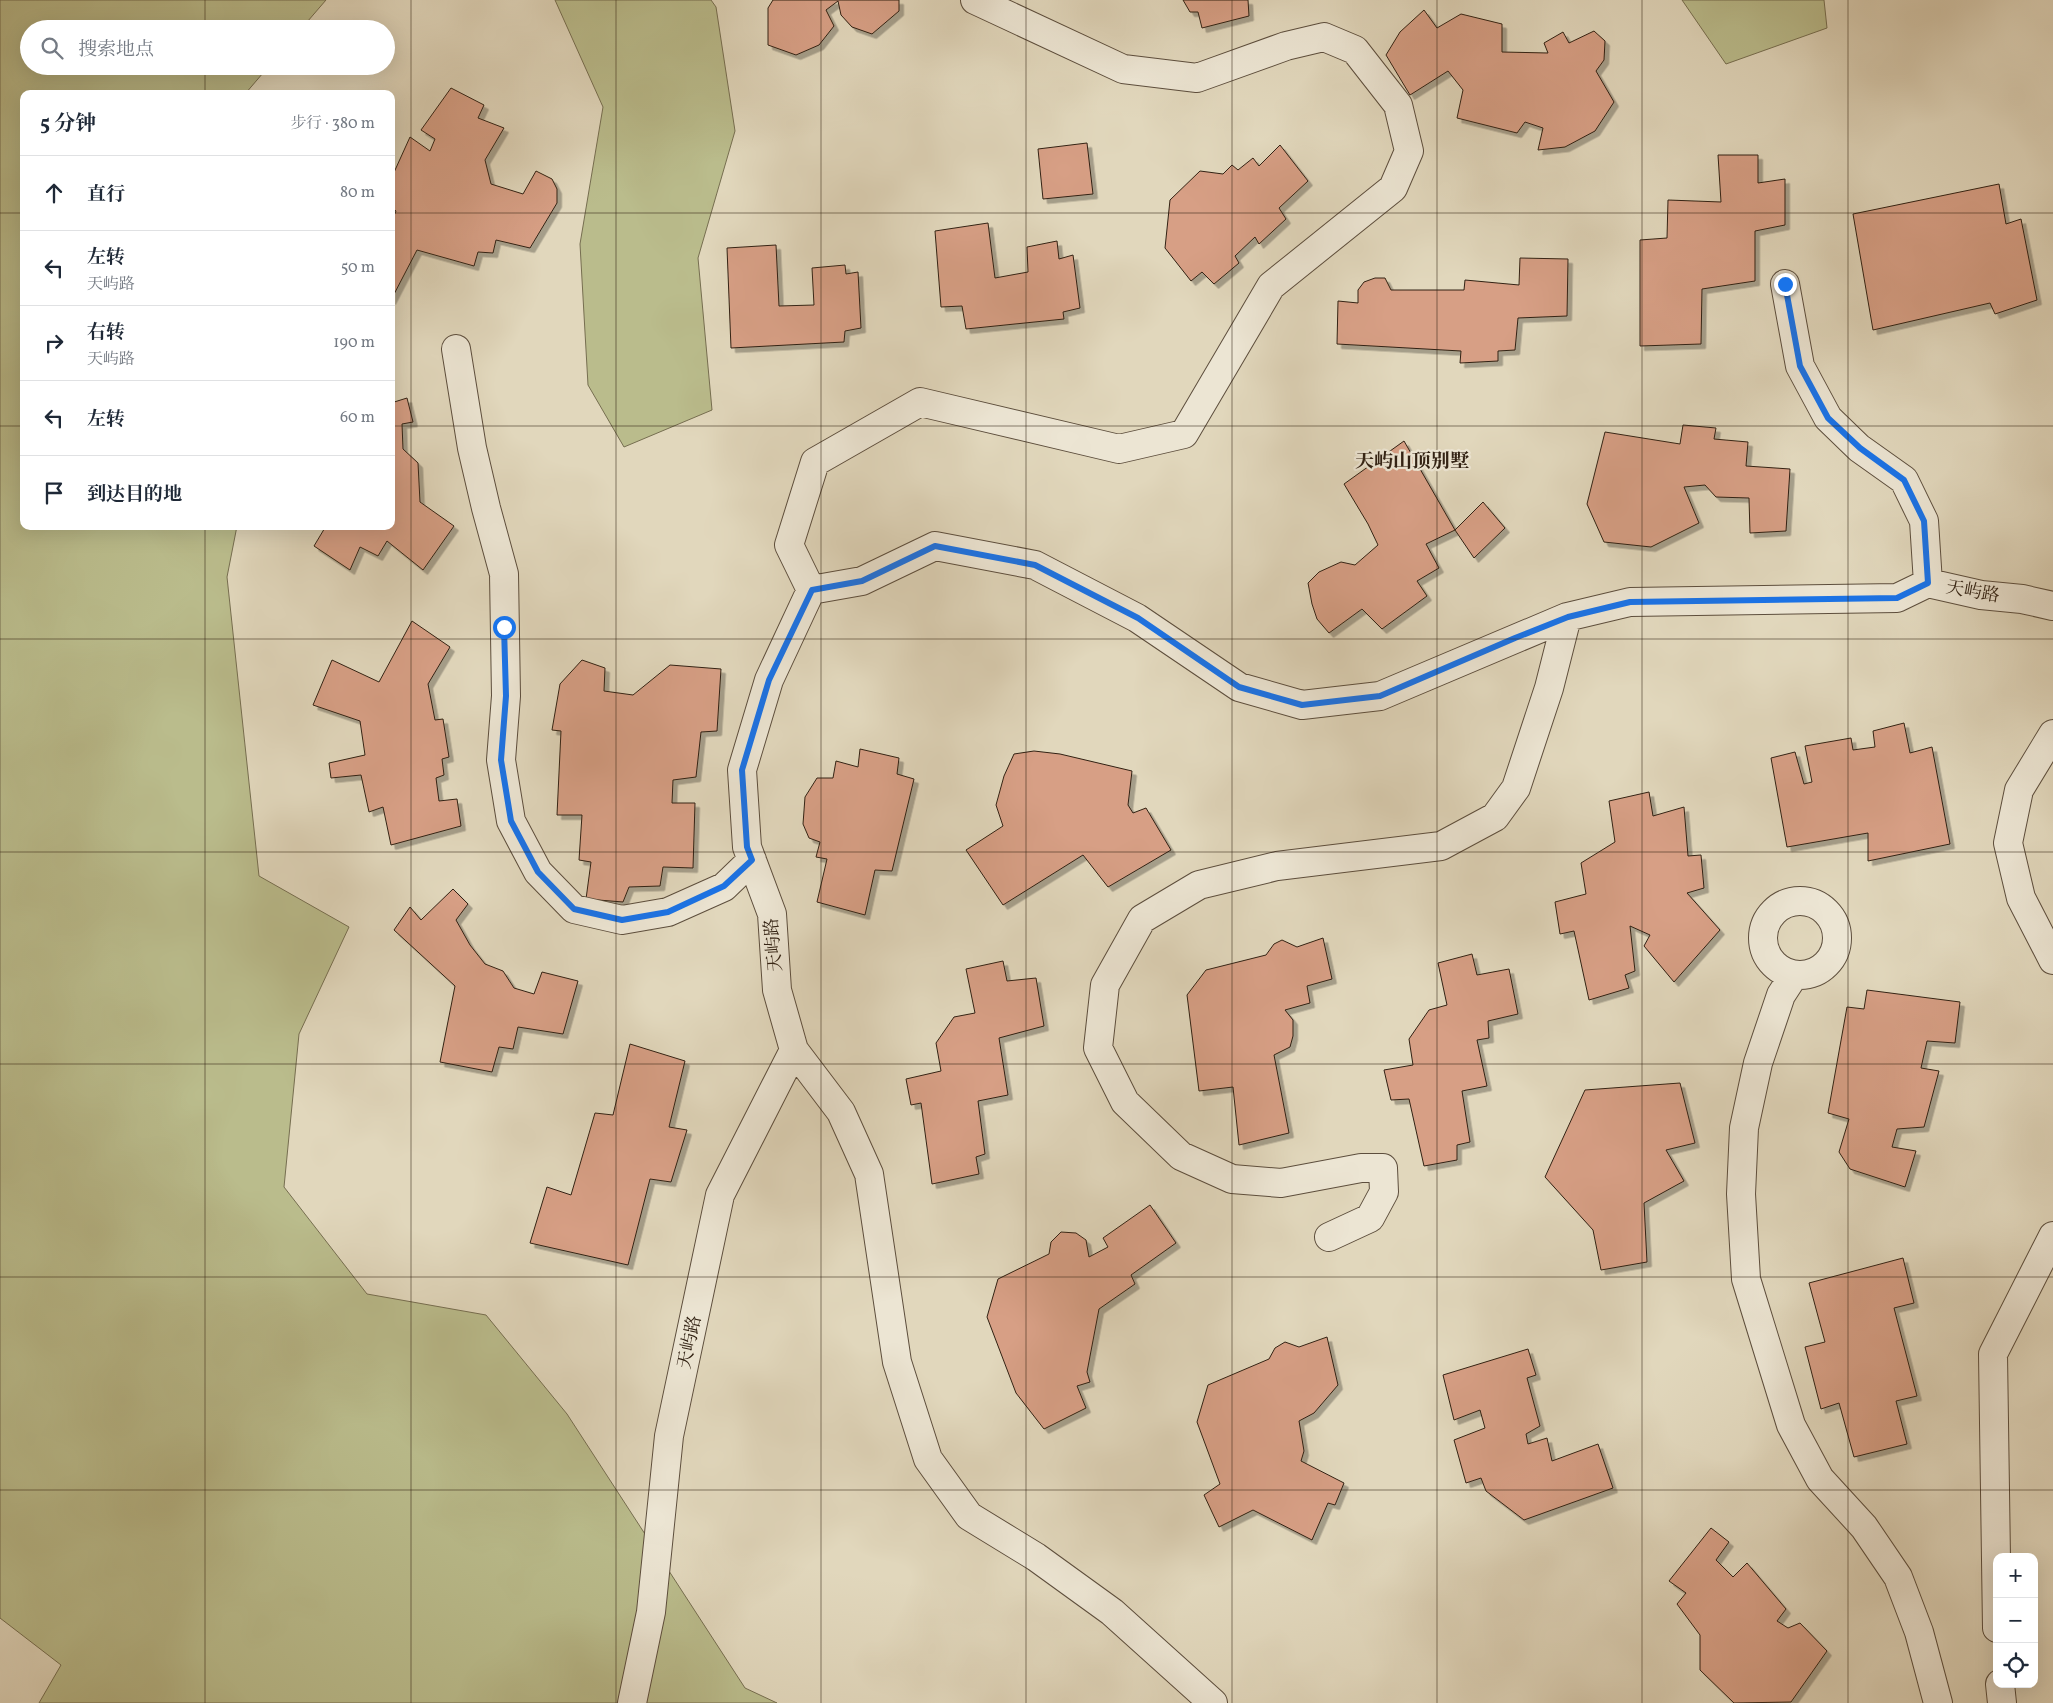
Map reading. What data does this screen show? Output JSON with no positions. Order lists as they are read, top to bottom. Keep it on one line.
{"streets":{"street":["天屿路"]},"districts":["天屿山顶别墅"],"page":{"search":"搜索地点","heading":["5 分钟","步行 · 380 m"],"list":[["直行","80 m"],["左转","天屿路","50 m"],["右转","天屿路","190 m"],["左转","60 m"],"到达目的地"],"map_buttons":["+","−"]}}
